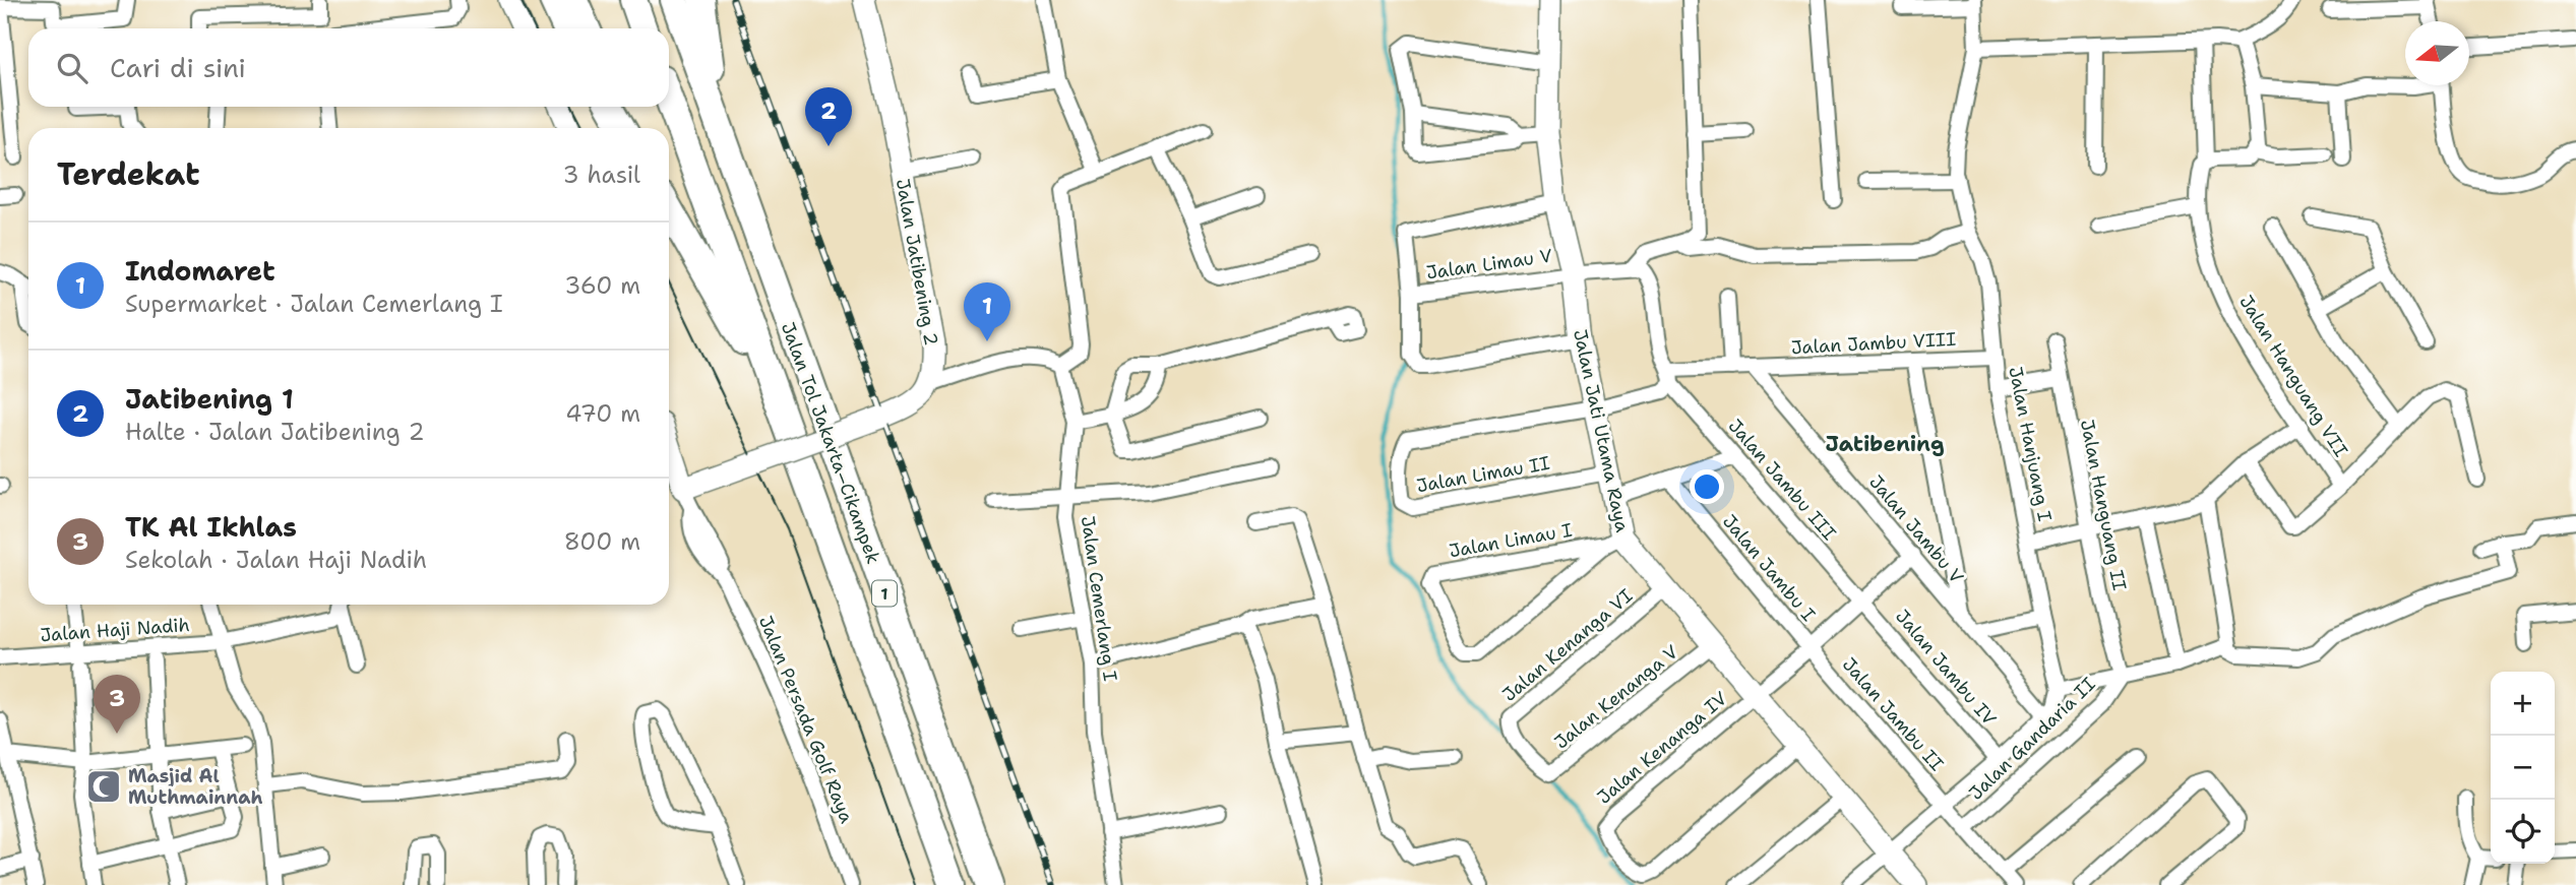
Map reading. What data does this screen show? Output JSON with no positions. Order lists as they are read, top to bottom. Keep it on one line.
{"streets":{"highway":["Jalan Tol Jakarta–Cikampek","1"],"street":["Jalan Jatibening 2","Jalan Limau V","Jalan Jambu VIII","Jalan Hanguang VII","Jalan Jati Utama Raya","Jalan Hanjuang I","Jalan Limau II","Jalan Jambu III","Jalan Hanguang II","Jalan Jambu V","Jalan Limau I","Jalan Jambu I","Jalan Cemerlang I","Jalan Haji Nadih","Jalan Kenanga VI","Jalan Jambu IV","Jalan Kenanga V","Jalan Jambu II","Jalan Persada Golf Raya","Jalan Gandaria II","Jalan Kenanga IV"]},"crossings":[["Jalan Limau V","Jalan Jati Utama Raya"],["Jalan Jambu VIII","Jalan Hanjuang I"],["Jalan Jambu VIII","Jalan Jambu V"],["Jalan Jati Utama Raya","Jalan Limau II"],["Jalan Jati Utama Raya","Jalan Limau I"],["Jalan Jati Utama Raya","Jalan Kenanga VI"],["Jalan Jati Utama Raya","Jalan Kenanga V"],["Jalan Jati Utama Raya","Jalan Kenanga IV"],["Jalan Jambu III","Jalan Jambu IV"],["Jalan Jambu III","Jalan Kenanga IV"],["Jalan Hanguang II","Jalan Gandaria II"],["Jalan Jambu V","Jalan Kenanga IV"],["Jalan Jambu I","Jalan Jambu II"],["Jalan Jambu I","Jalan Kenanga IV"],["Jalan Kenanga VI","Jalan Kenanga V"],["Jalan Jambu IV","Jalan Kenanga IV"],["Jalan Jambu II","Jalan Gandaria II"],["Jalan Jambu II","Jalan Kenanga IV"]],"districts":["Jatibening"],"places":{"mosque":["Masjid Al Muthmainnah"]},"north":"left","page":{"search":"Cari di sini","pins":["2","1","3"],"heading":["Terdekat","3 hasil"],"list":[{"mark":"1","name":"Indomaret","note":"Supermarket · Jalan Cemerlang I","value":"360 m"},{"mark":"2","name":"Jatibening 1","note":"Halte · Jalan Jatibening 2","value":"470 m"},{"mark":"3","name":"TK Al Ikhlas","note":"Sekolah · Jalan Haji Nadih","value":"800 m"}],"map_buttons":["+","−"]}}
